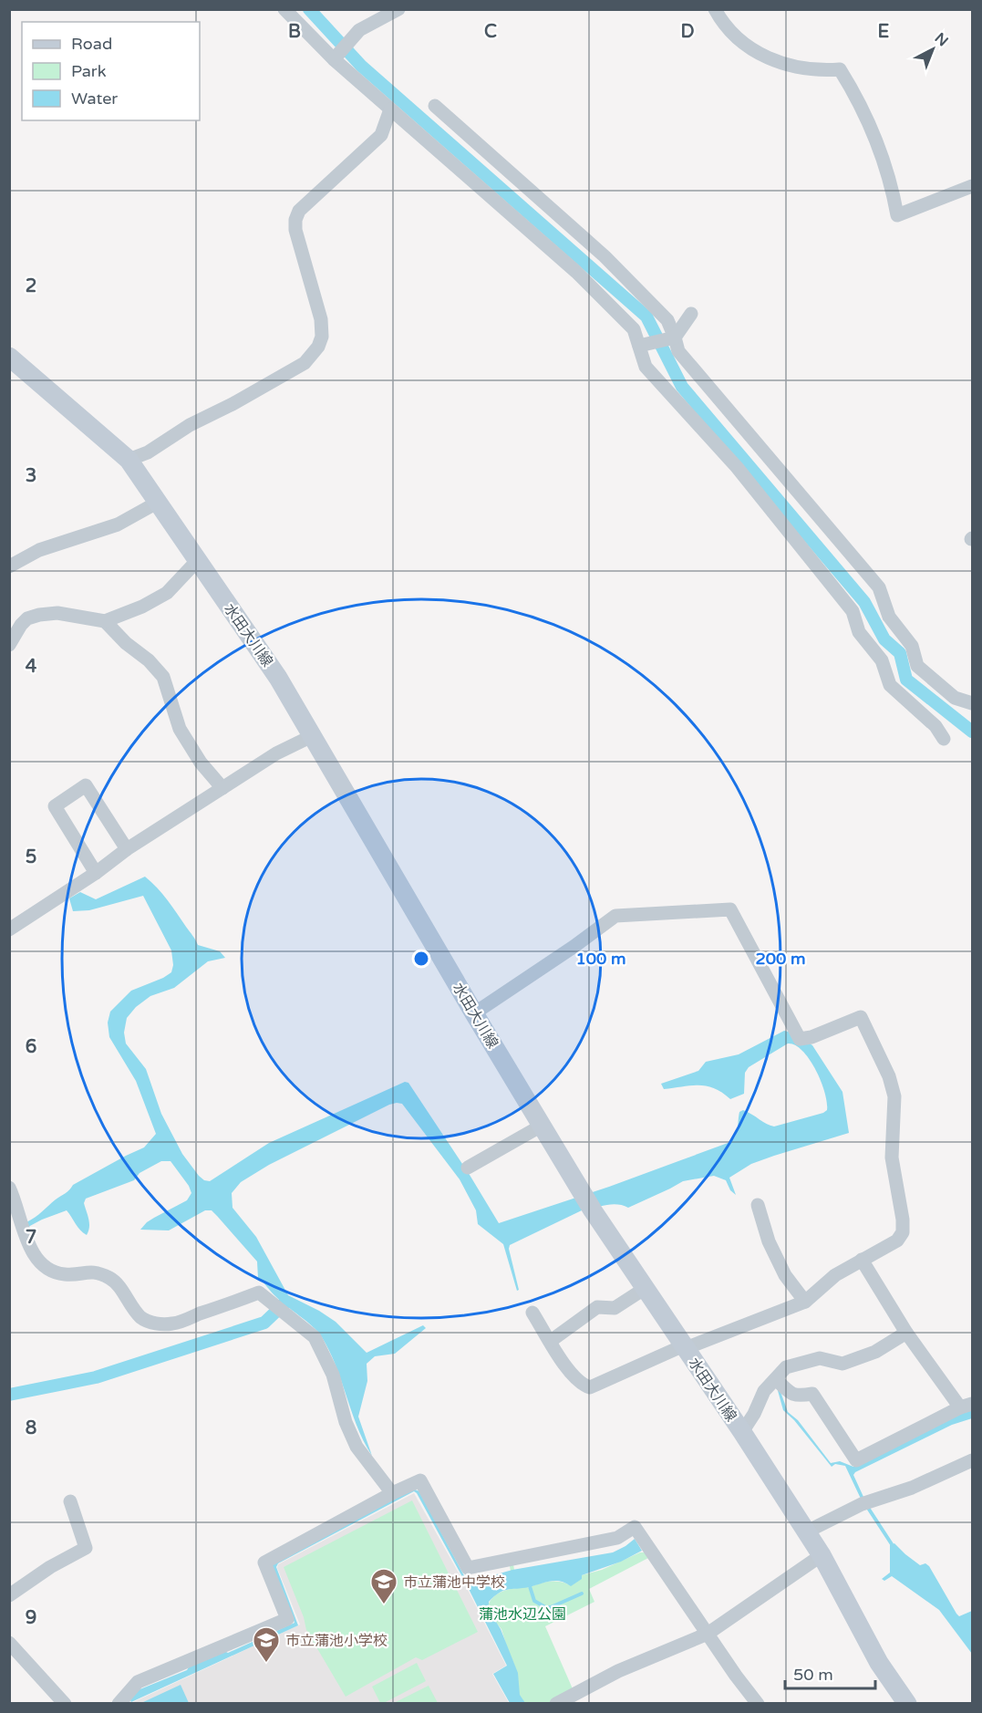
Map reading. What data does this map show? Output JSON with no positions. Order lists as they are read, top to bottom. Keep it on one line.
{"streets":{"main road":["水田大川線"]},"parks":["蒲池水辺公園"],"places":{"school or university":["市立蒲池中学校","市立蒲池小学校"]},"legend":["Road","Park","Water"],"scale_bar":"50 m","north":"top right","grid":{"columns":["B","C","D","E"],"rows":["2","3","4","5","6","7","8","9"]},"rings":["100 m","200 m"]}
